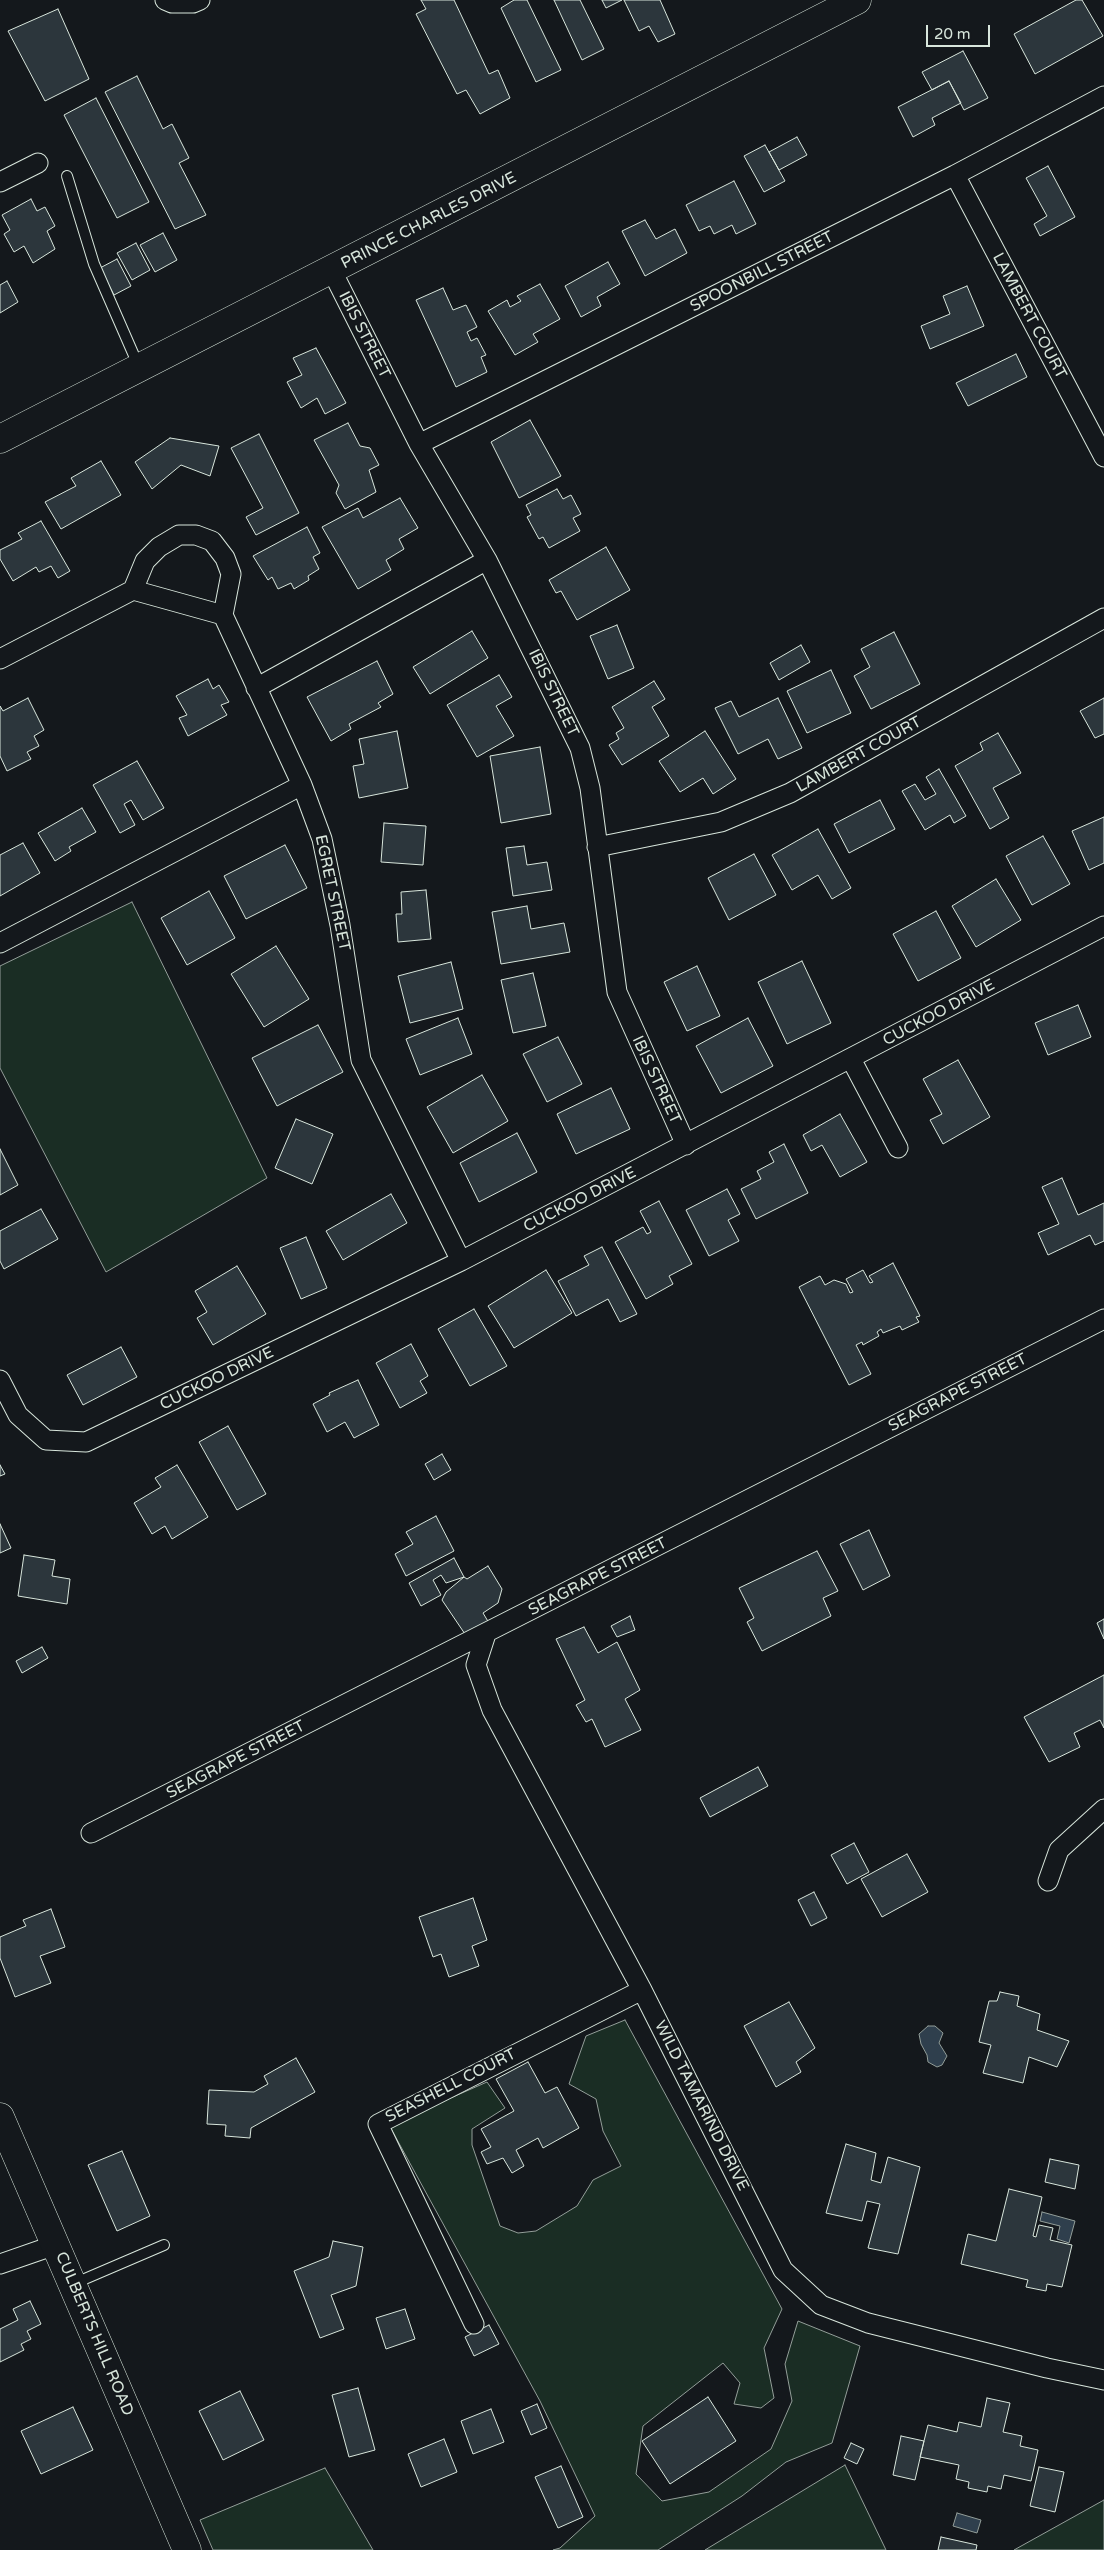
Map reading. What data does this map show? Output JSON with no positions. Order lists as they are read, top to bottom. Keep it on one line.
{"streets":{"main road":["PRINCE CHARLES DRIVE","CULBERTS HILL ROAD"],"street":["SPOONBILL STREET","LAMBERT COURT","IBIS STREET","EGRET STREET","CUCKOO DRIVE","SEAGRAPE STREET","SEASHELL COURT","WILD TAMARIND DRIVE"]},"crossings":[["PRINCE CHARLES DRIVE","IBIS STREET"],["SPOONBILL STREET","LAMBERT COURT"],["SPOONBILL STREET","IBIS STREET"],["LAMBERT COURT","IBIS STREET"],["IBIS STREET","CUCKOO DRIVE"],["EGRET STREET","CUCKOO DRIVE"],["SEAGRAPE STREET","WILD TAMARIND DRIVE"],["SEASHELL COURT","WILD TAMARIND DRIVE"]],"scale_bar":"20 m"}
